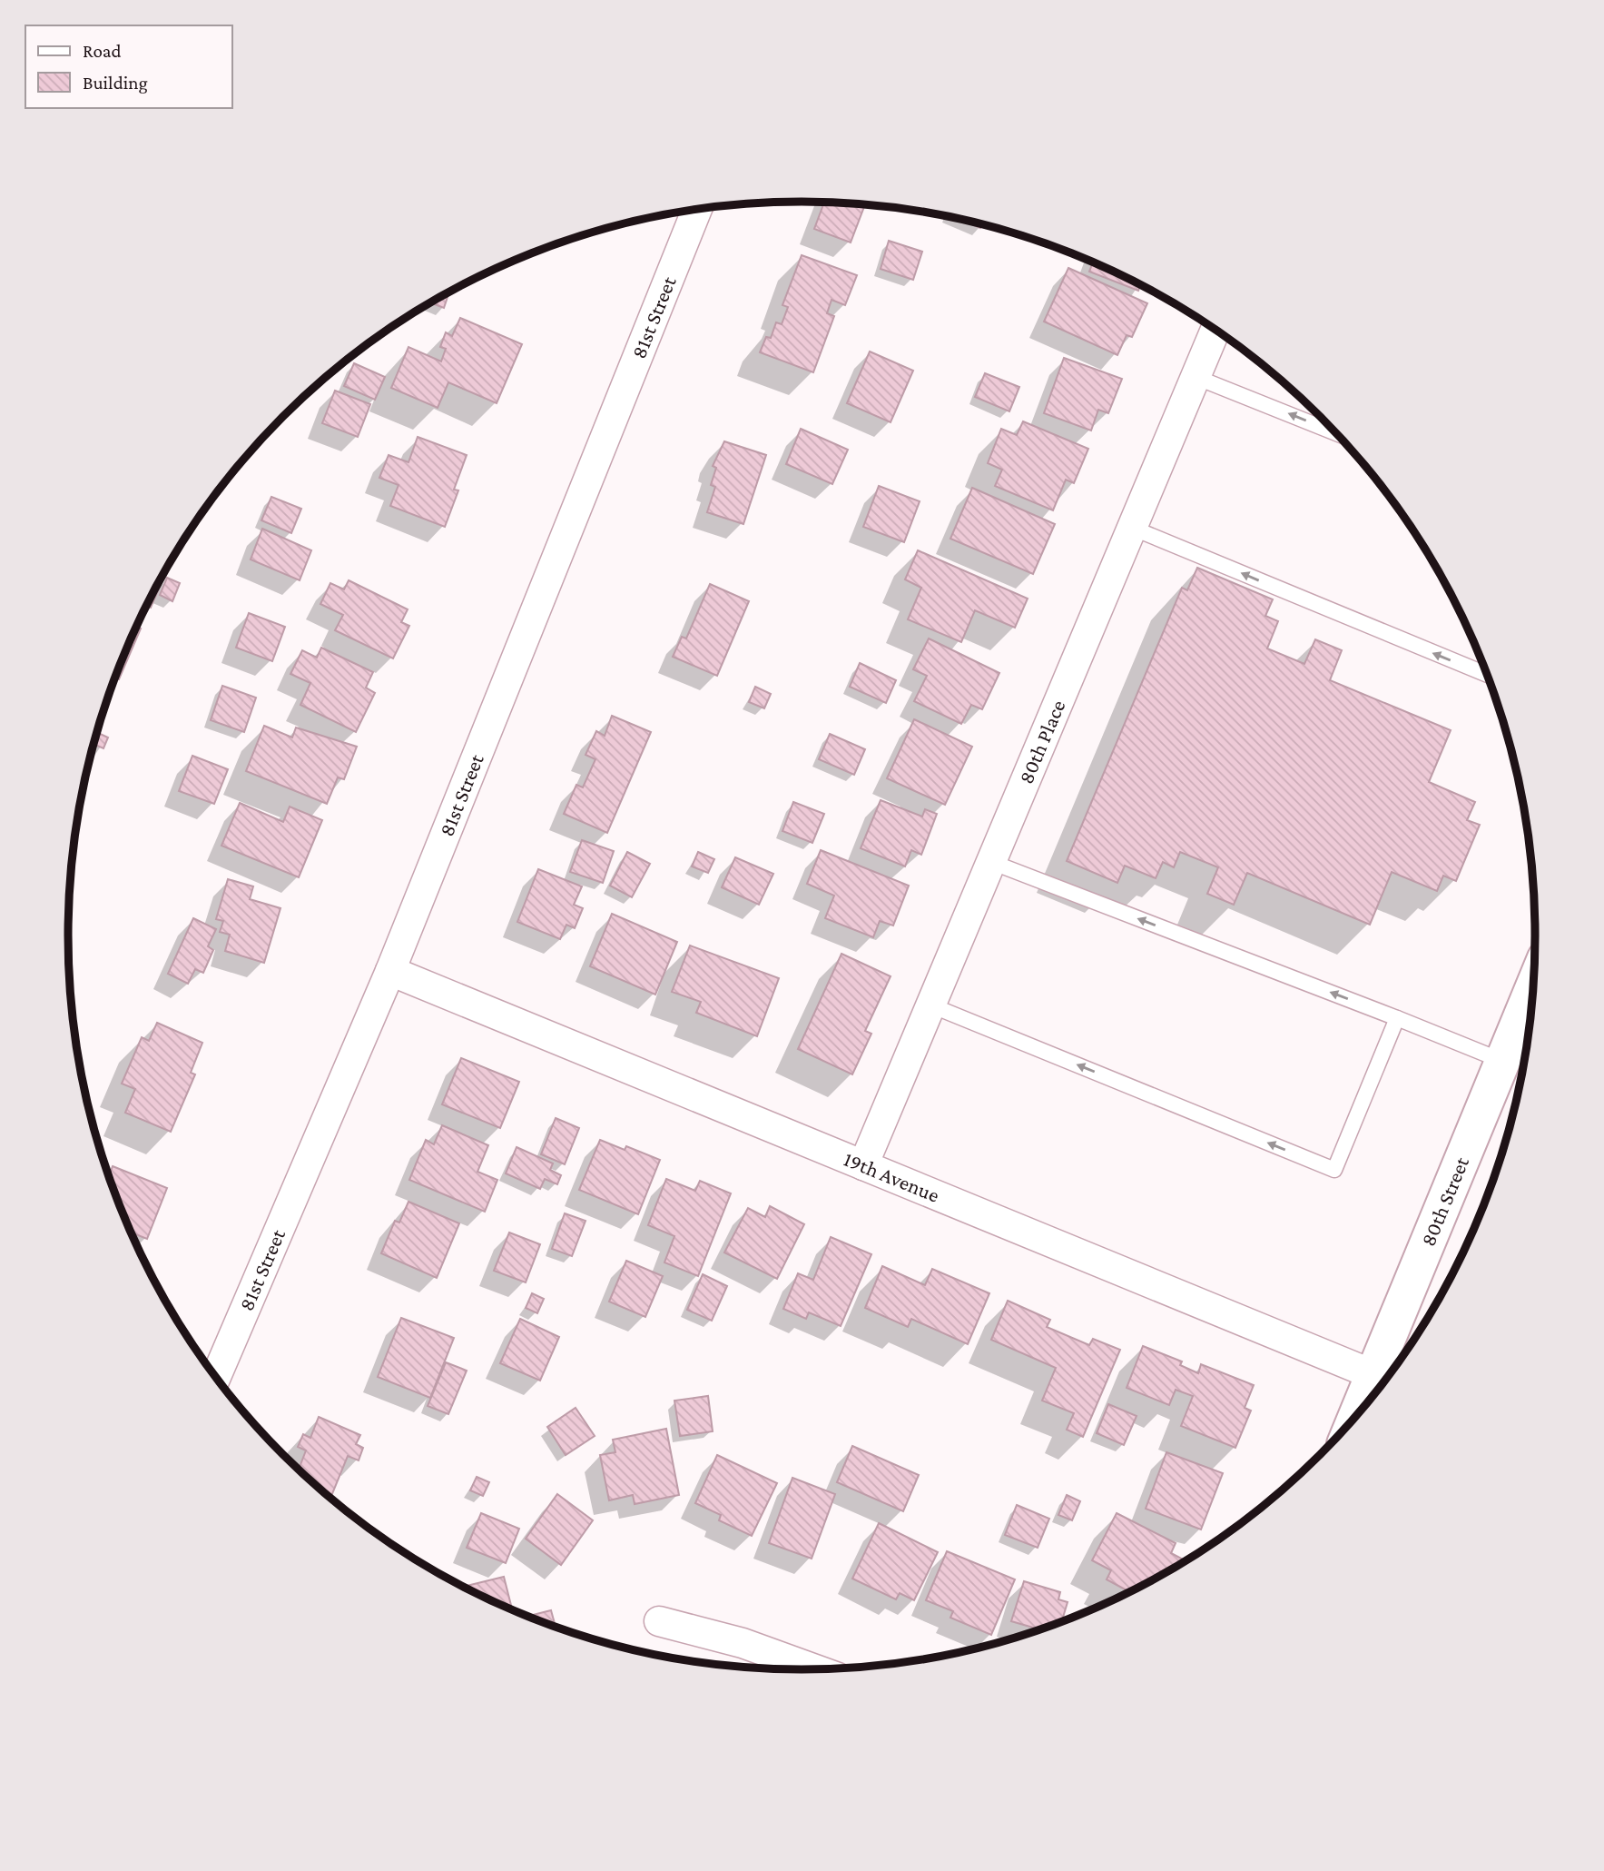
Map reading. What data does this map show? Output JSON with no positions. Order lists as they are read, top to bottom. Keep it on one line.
{"streets":{"street":["81st Street","80th Place","19th Avenue","80th Street"]},"crossings":[["81st Street","19th Avenue"],["80th Place","19th Avenue"],["19th Avenue","80th Street"]],"legend":["Road","Building"]}
